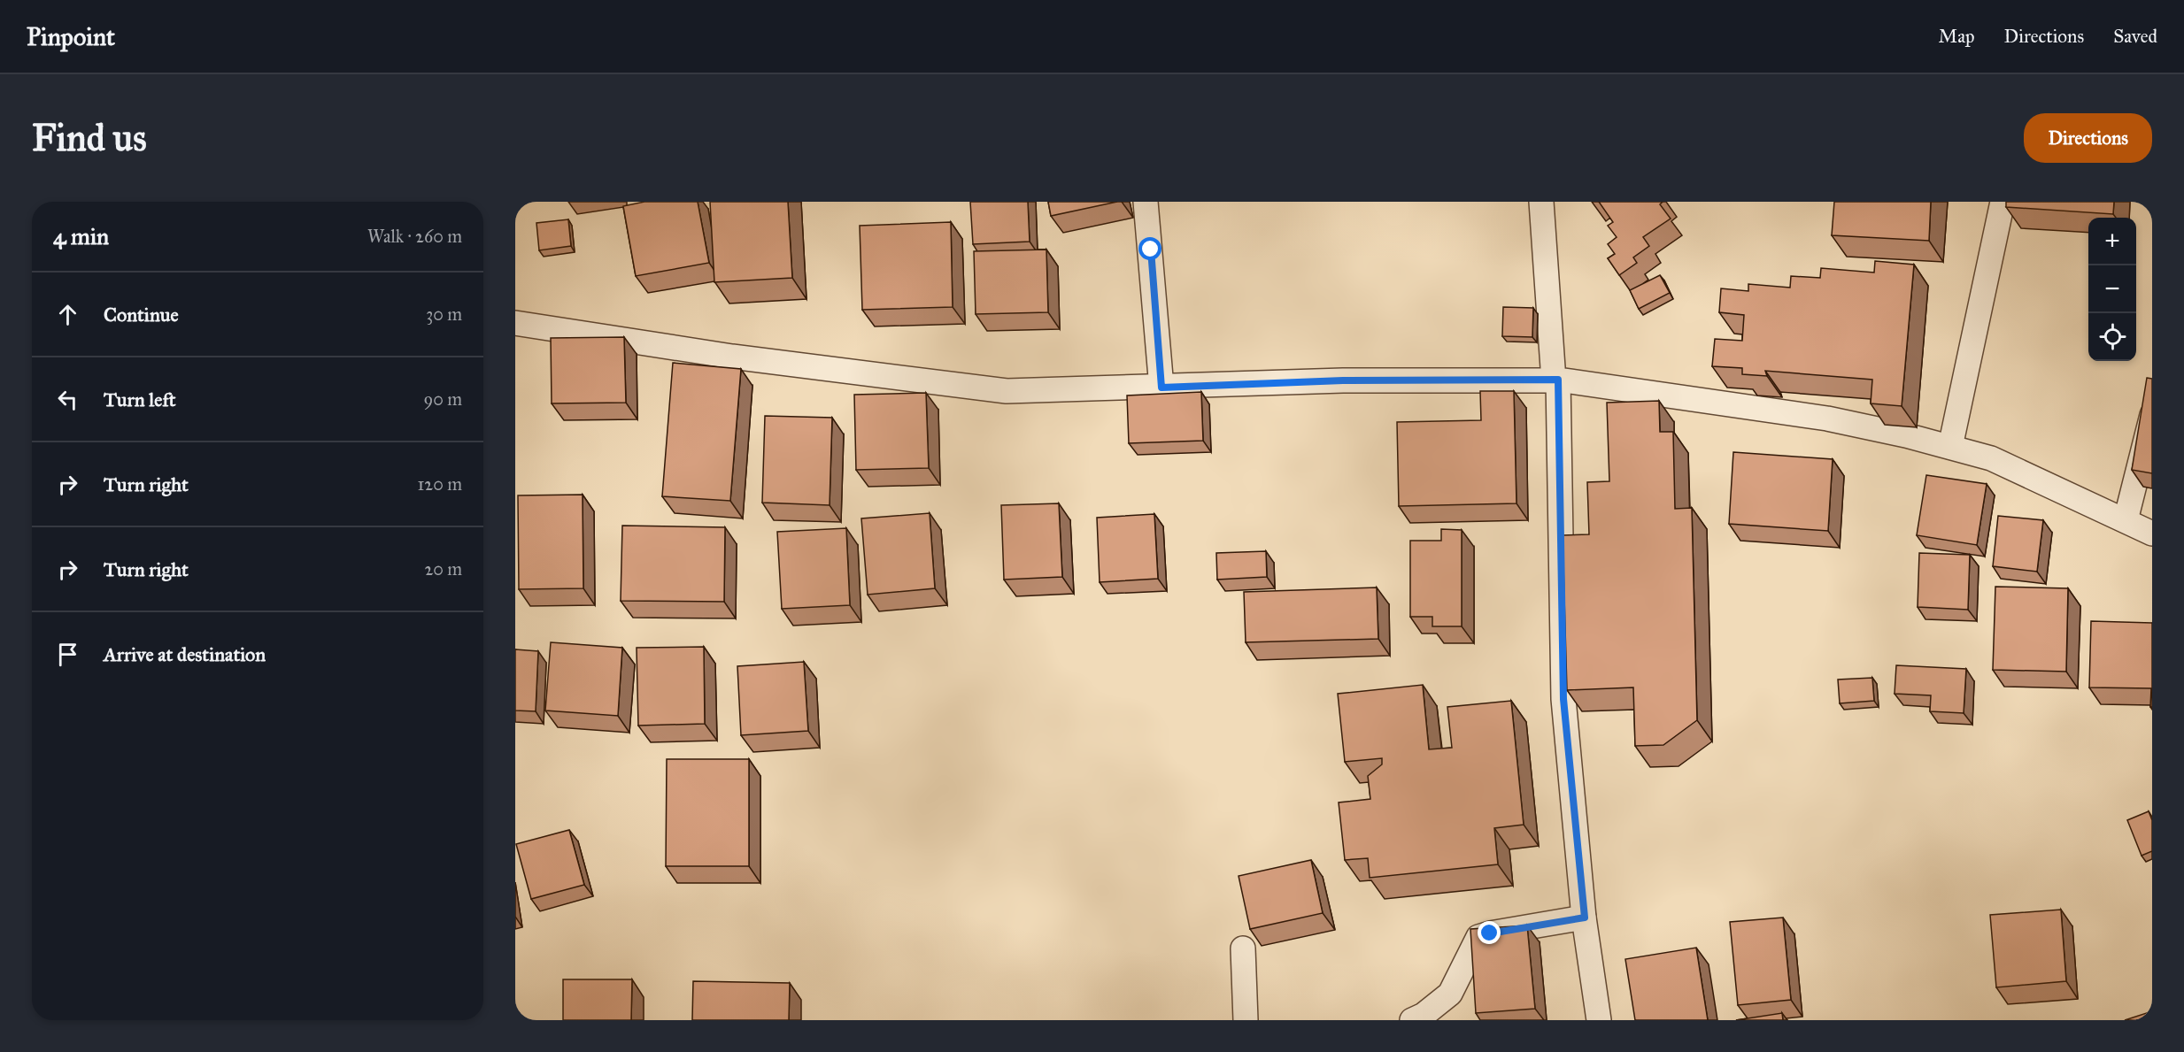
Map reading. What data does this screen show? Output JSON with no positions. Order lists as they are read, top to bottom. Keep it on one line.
{"page":{"header":"Pinpoint","nav":["Map","Directions","Saved"],"buttons":"Directions","title":"Find us","heading":["4 min","Walk · 260 m"],"map_buttons":["+","−"],"list":[["Continue","30 m"],["Turn left","90 m"],["Turn right","120 m"],["Turn right","20 m"],"Arrive at destination"]}}
